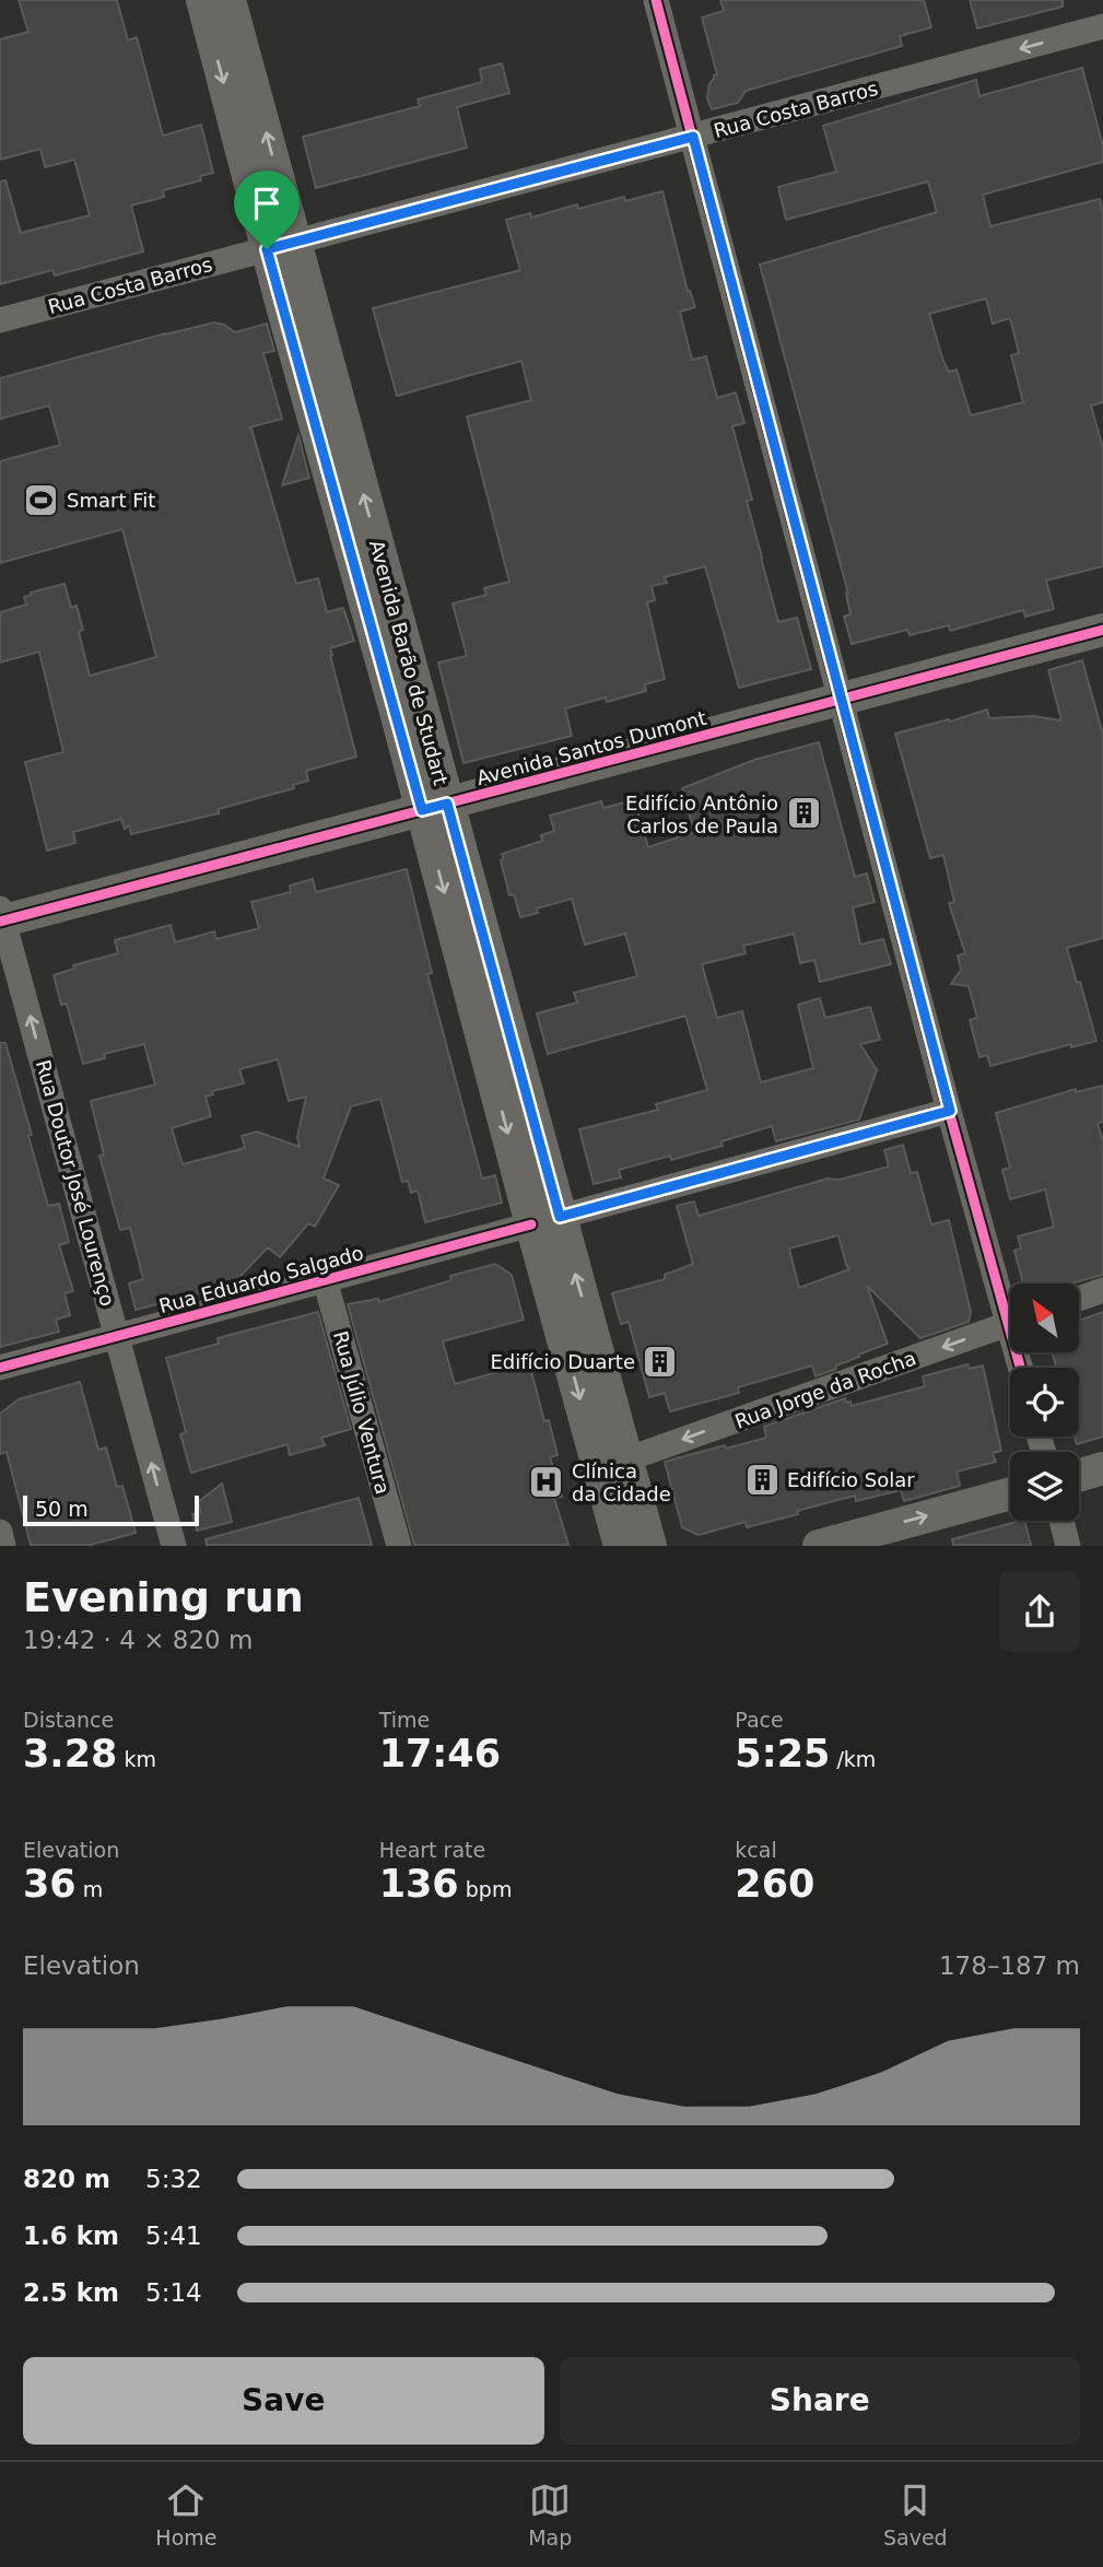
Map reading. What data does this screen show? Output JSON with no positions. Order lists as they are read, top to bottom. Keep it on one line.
{"streets":{"main road":["Avenida Barão de Studart","Avenida Santos Dumont"],"street":["Rua Costa Barros","Rua Doutor José Lourenço","Rua Eduardo Salgado","Rua Jorge da Rocha","Rua Júlio Ventura"]},"crossings":[["Rua Costa Barros","Avenida Barão de Studart"],["Avenida Barão de Studart","Avenida Santos Dumont"],["Avenida Barão de Studart","Rua Eduardo Salgado"],["Avenida Barão de Studart","Rua Jorge da Rocha"],["Avenida Santos Dumont","Rua Doutor José Lourenço"],["Rua Doutor José Lourenço","Rua Eduardo Salgado"],["Rua Eduardo Salgado","Rua Júlio Ventura"]],"one_way":["Rua Costa Barros","Rua Doutor José Lourenço","Rua Jorge da Rocha"],"places":{"sports":["Smart Fit"],"building":["Edifício Antônio Carlos de Paula","Edifício Duarte","Edifício Solar"],"hospital":["Clínica da Cidade"]},"scale_bar":"50 m","north":"top left","page":{"scale":"50 m","heading":["Evening run","19:42 · 4 × 820 m"],"stats":[["Distance","3.28 km"],["Time","17:46"],["Pace","5:25 /km"],["Elevation","36 m"],["Heart rate","136 bpm"],["kcal","260"]],"chart":["Elevation","178–187 m"],"list":[{"name":"820 m","note":"5:32"},{"name":"1.6 km","note":"5:41"},{"name":"2.5 km","note":"5:14"}],"buttons":["Save","Share"],"tabs":["Home","Map","Saved"]}}
